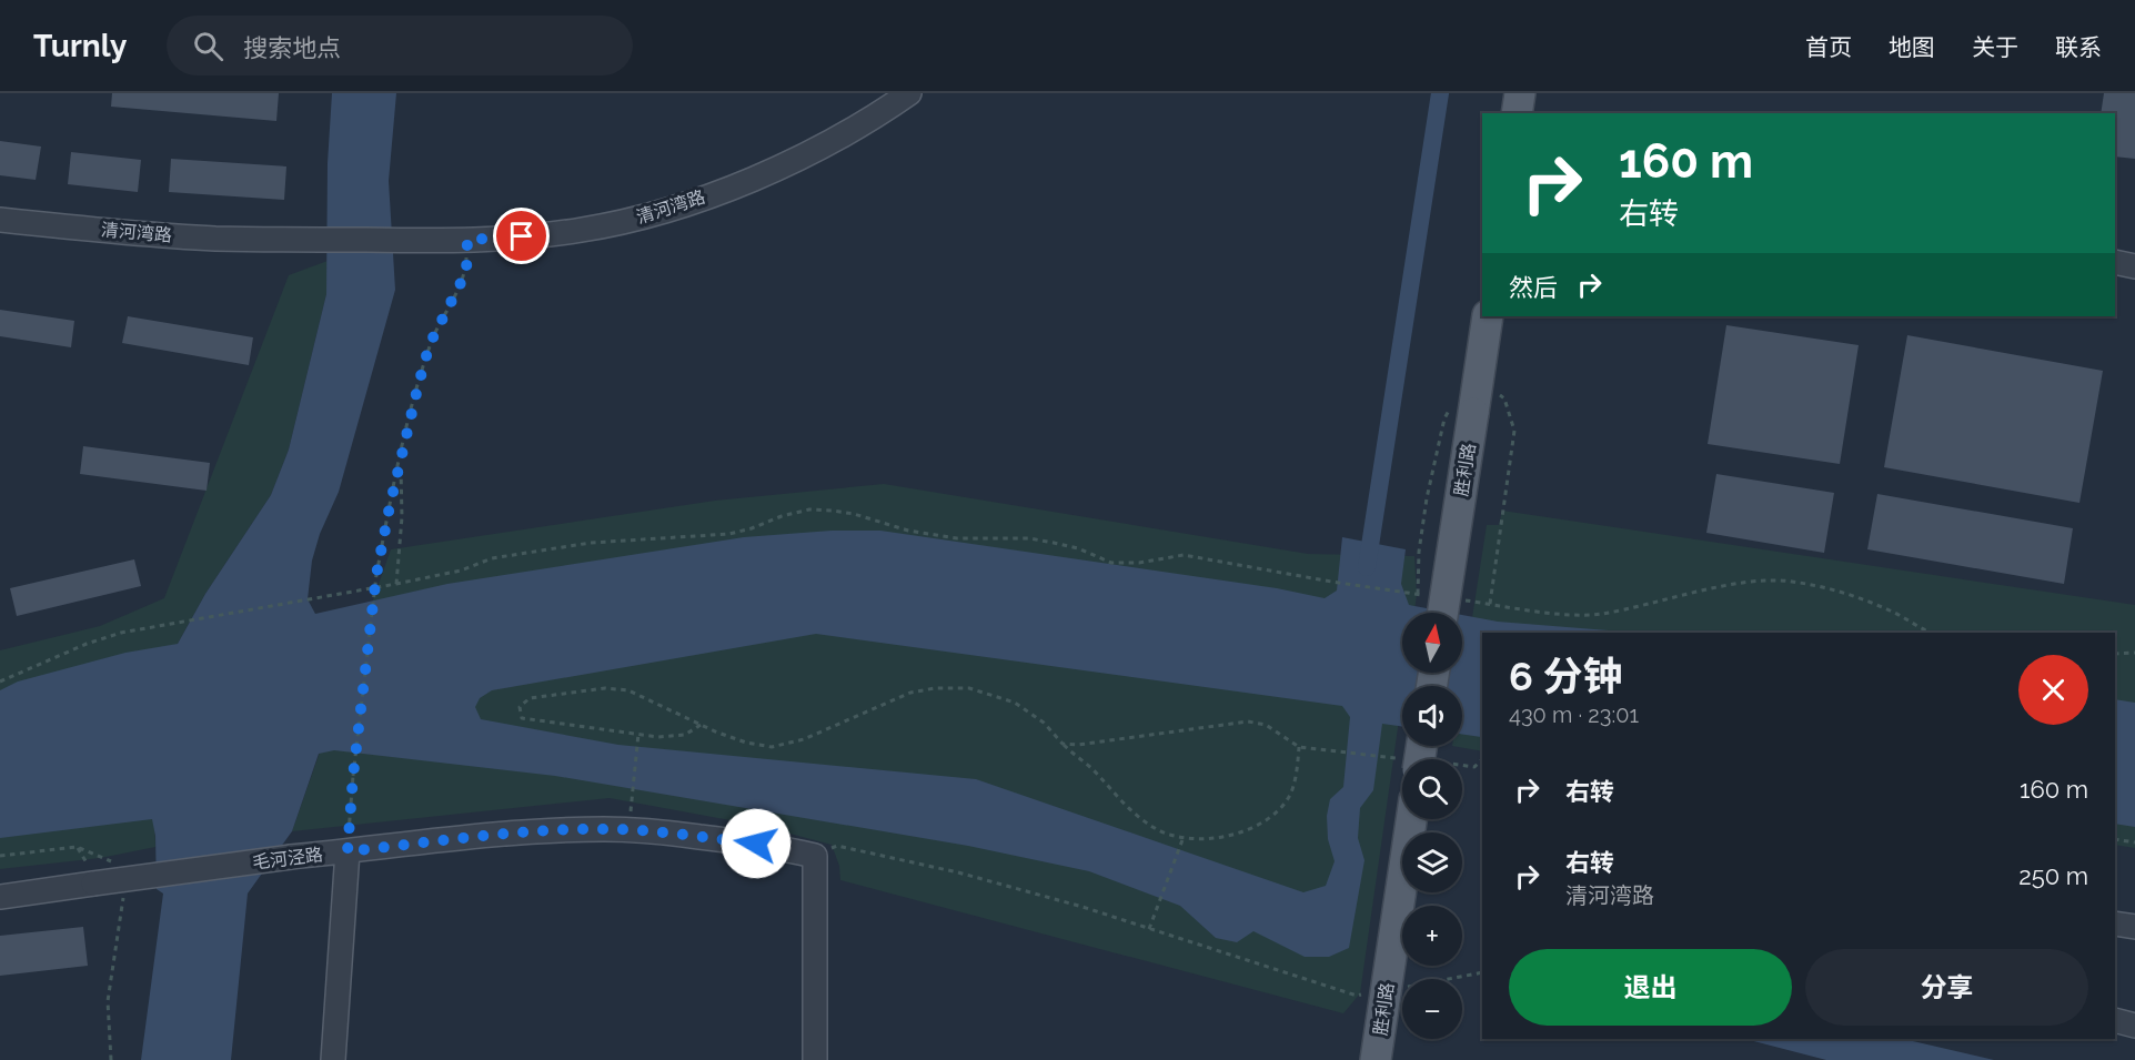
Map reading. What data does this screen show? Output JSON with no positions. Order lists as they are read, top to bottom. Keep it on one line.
{"streets":{"main road":["胜利路"],"street":["清河湾路","毛河泾路"]},"north":"top","page":{"header":"Turnly","search":"搜索地点","nav":["首页","地图","关于","联系"],"turn":["160 m","右转"],"then":"然后","map_buttons":["+","−"],"heading":["6 分钟","430 m · 23:01"],"list":[{"name":"右转","value":"160 m"},{"name":"右转","note":"清河湾路","value":"250 m"}],"buttons":["退出","分享"]}}
